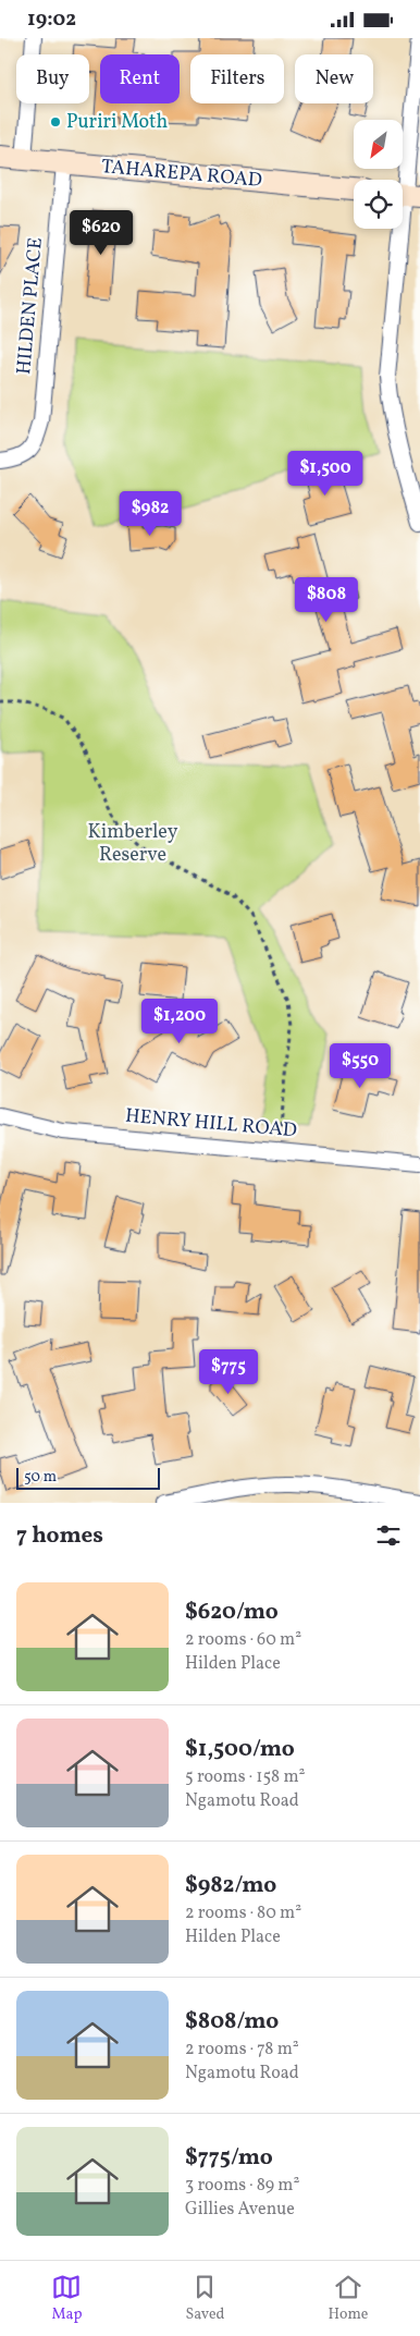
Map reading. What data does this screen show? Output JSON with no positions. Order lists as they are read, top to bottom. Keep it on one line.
{"streets":{"street":["TAHAREPA ROAD","HILDEN PLACE","HENRY HILL ROAD"]},"crossings":[["TAHAREPA ROAD","HILDEN PLACE"]],"parks":["Kimberley Reserve"],"places":["Puriri Moth"],"scale_bar":"50 m","north":"bottom left","page":{"status":"19:02","chip":["Buy","Rent","Filters","New"],"price":["$620","$1,500","$982","$808","$1,200","$550","$775"],"scale":"50 m","heading":"7 homes","list":[{"name":"$620/mo","note":"2 rooms · 60 m² · Hilden Place"},{"name":"$1,500/mo","note":"5 rooms · 158 m² · Ngamotu Road"},{"name":"$982/mo","note":"2 rooms · 80 m² · Hilden Place"},{"name":"$808/mo","note":"2 rooms · 78 m² · Ngamotu Road"},{"name":"$775/mo","note":"3 rooms · 89 m² · Gillies Avenue"}],"tabs":["Map","Saved","Home"]}}
